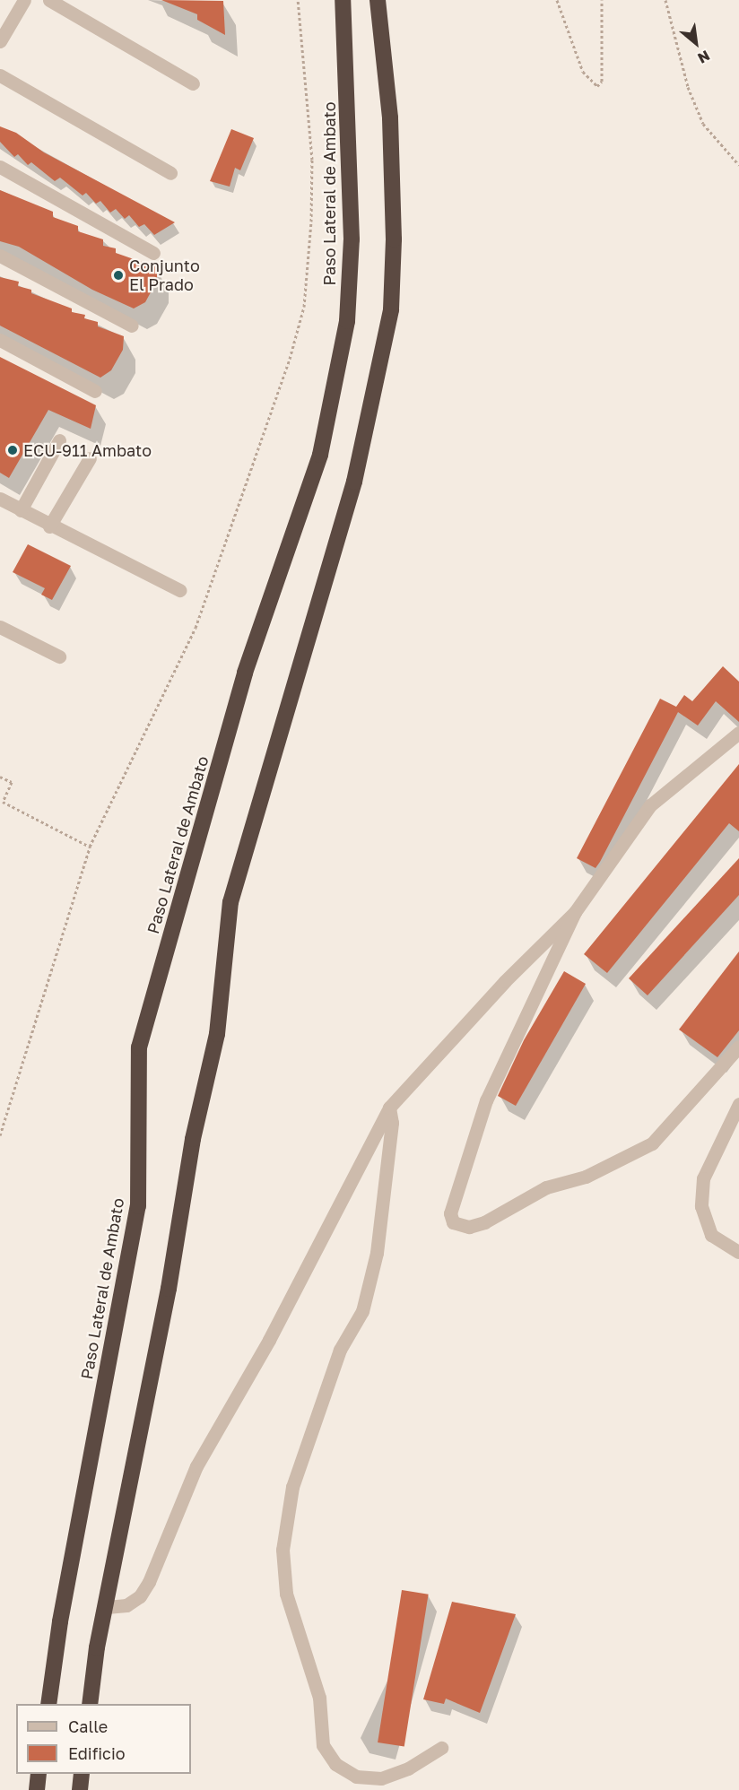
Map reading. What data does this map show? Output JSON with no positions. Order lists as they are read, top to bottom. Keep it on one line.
{"streets":{"highway":["Paso Lateral de Ambato"]},"places":["Conjunto El Prado","ECU-911 Ambato"],"legend":["Calle","Edificio"],"north":"bottom right"}
